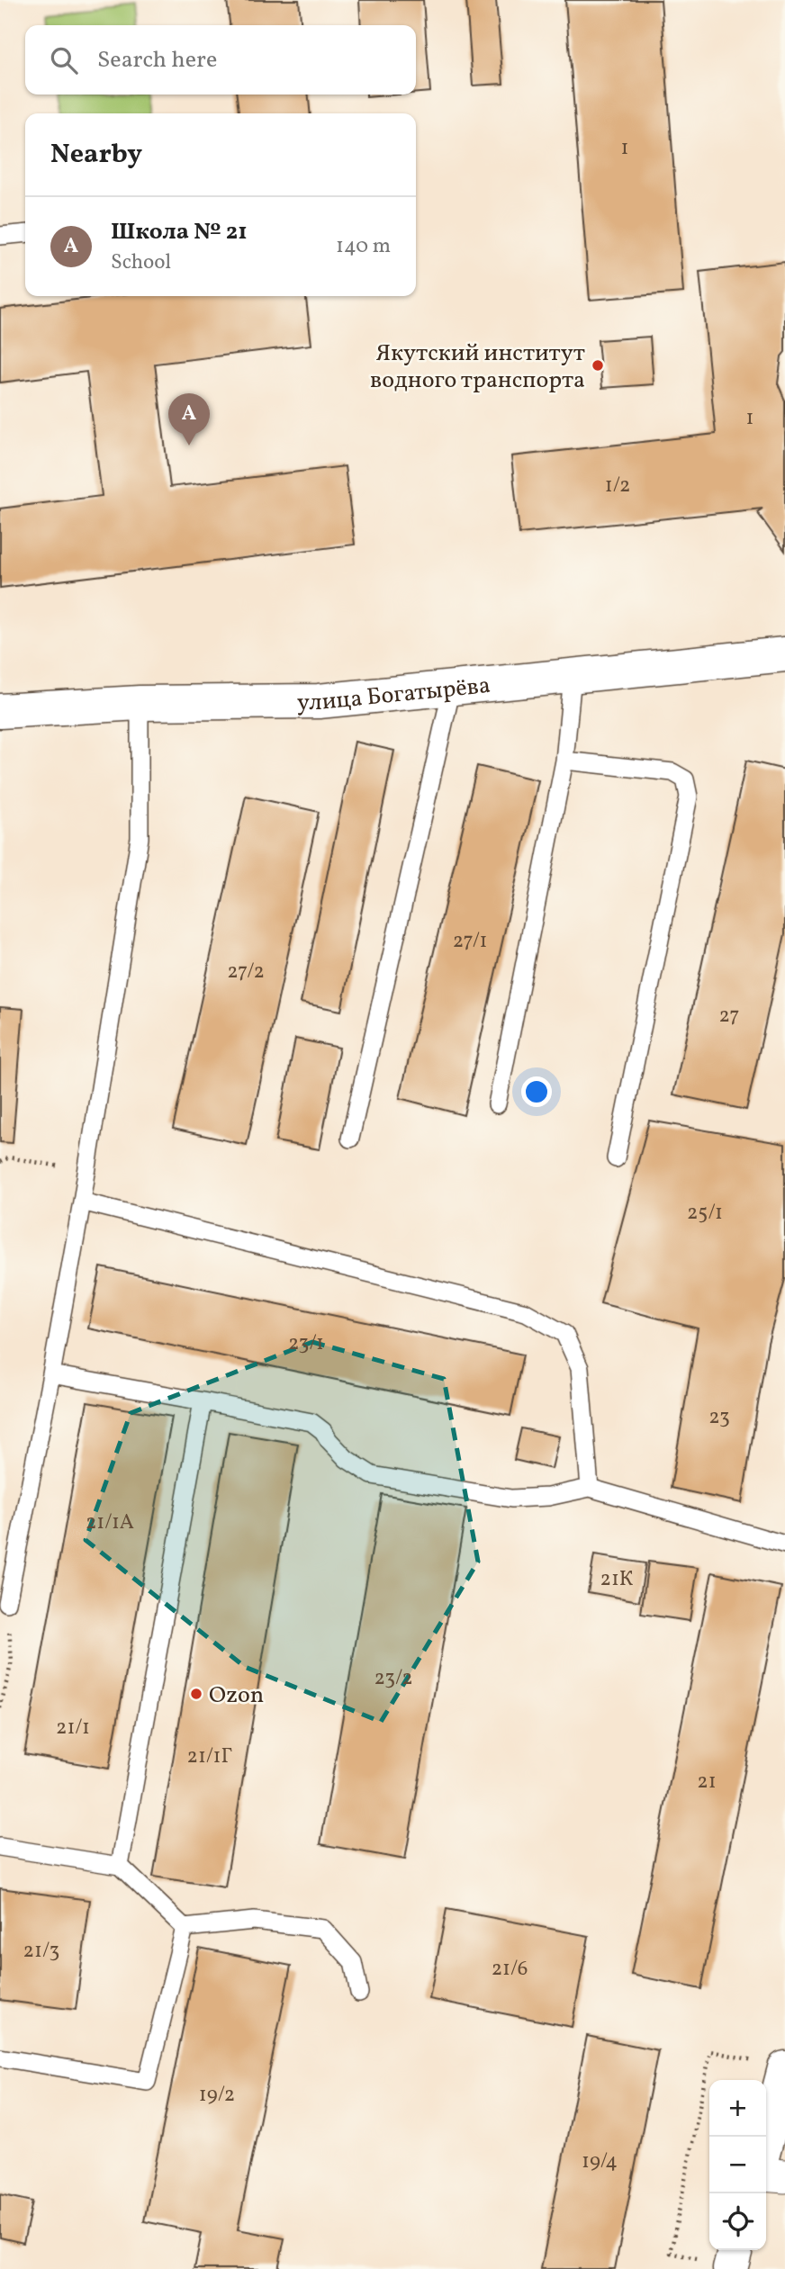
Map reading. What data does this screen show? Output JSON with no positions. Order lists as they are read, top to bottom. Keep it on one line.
{"streets":{"main road":["улица Богатырёва"]},"places":["Якутский институт водного транспорта","Ozon"],"house_numbers":["1","1","1/2","27/1","27/2","27","25/1","23/1","23","21/1А","21К","23/2","21/1","21/1Г","21","21/3","21/6","19/2","19/4"],"page":{"search":"Search here","heading":"Nearby","list":[{"mark":"A","name":"Школа № 21","note":"School","value":"140 m"}],"pins":"A","map_buttons":["+","−"]}}
